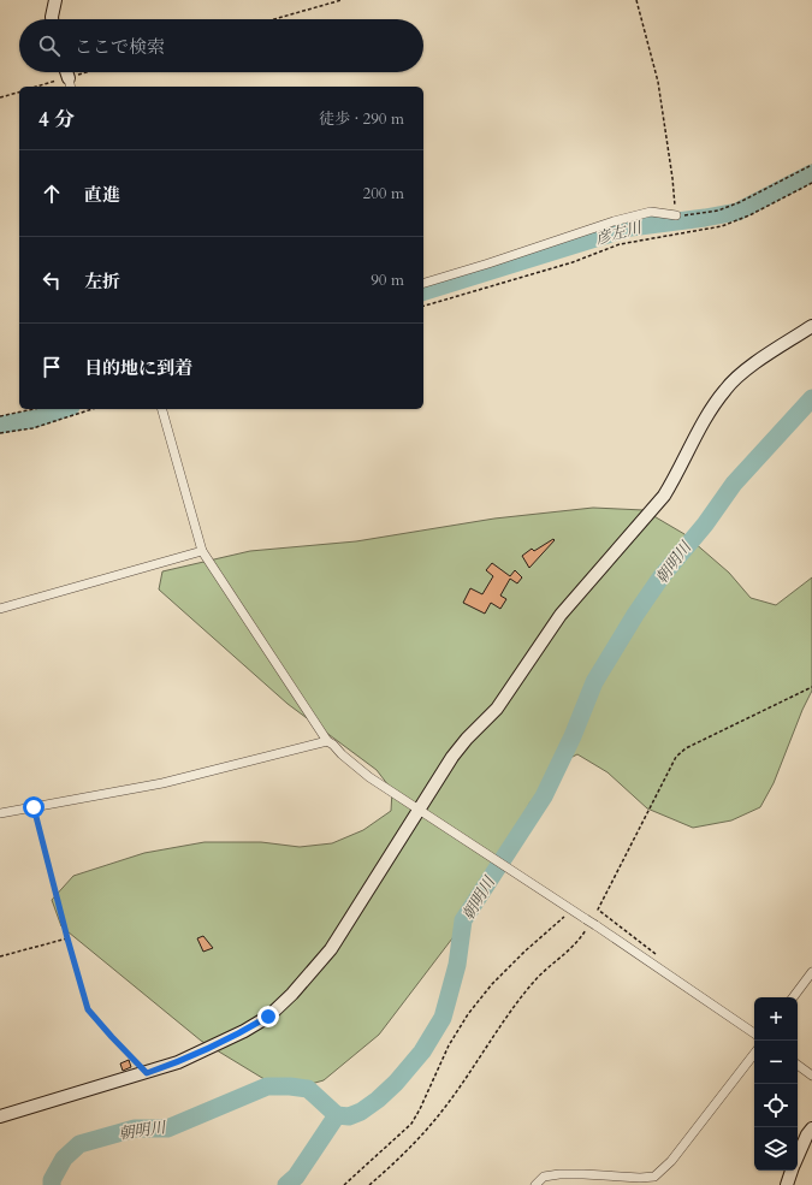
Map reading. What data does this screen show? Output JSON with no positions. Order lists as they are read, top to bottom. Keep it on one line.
{"water":["彦左川","朝明川"],"page":{"search":"ここで検索","heading":["4 分","徒歩 · 290 m"],"list":[["直進","200 m"],["左折","90 m"],"目的地に到着"],"map_buttons":["+","−"]}}
